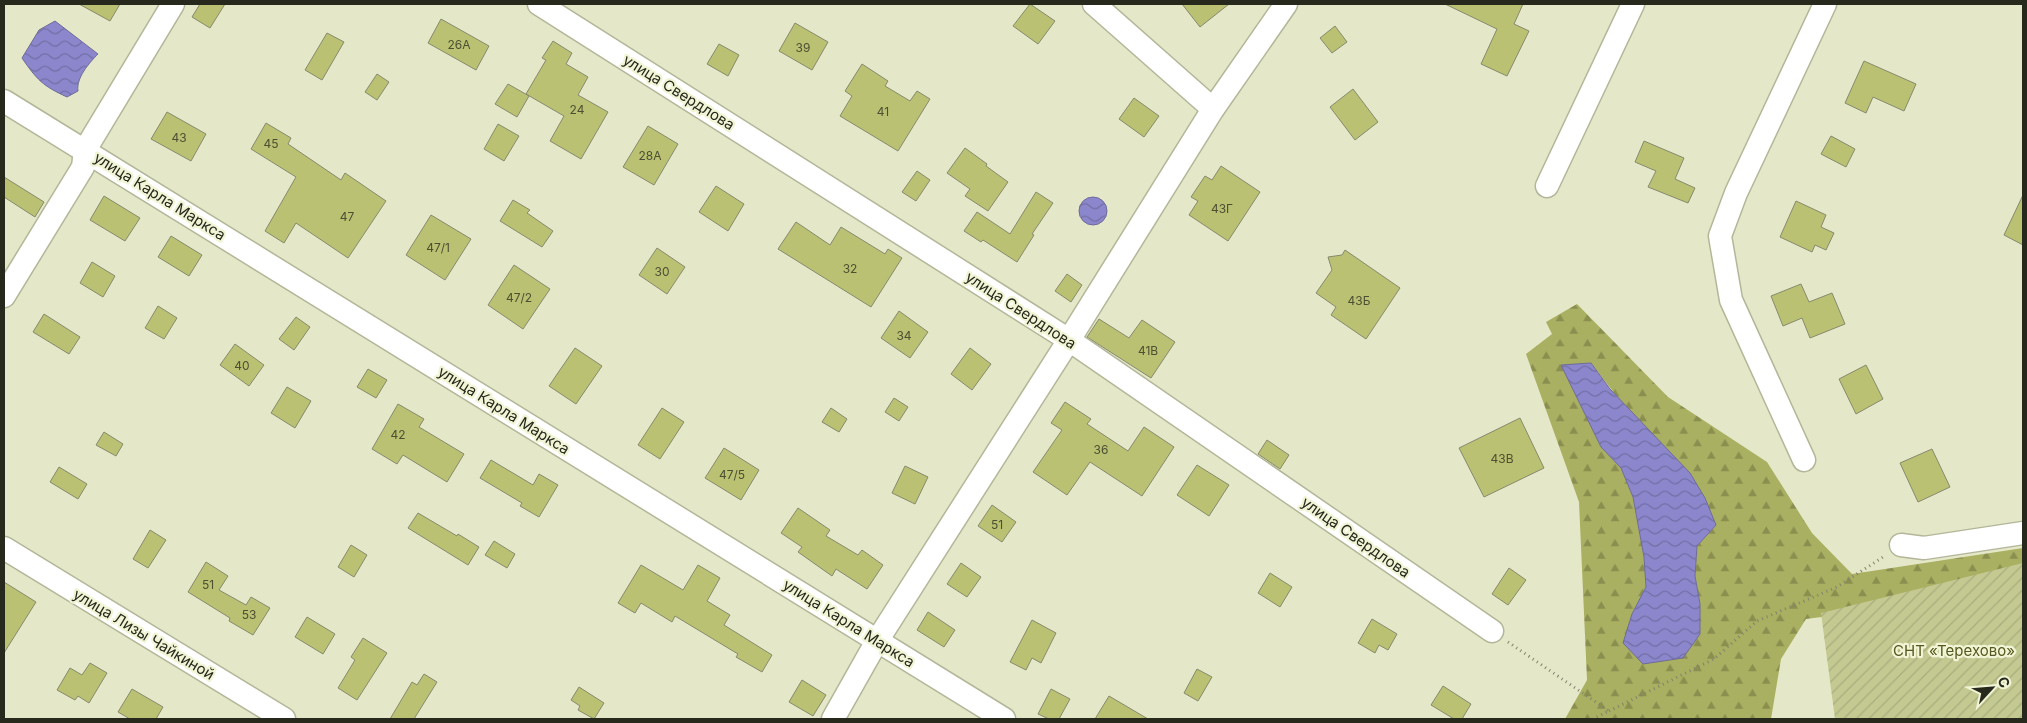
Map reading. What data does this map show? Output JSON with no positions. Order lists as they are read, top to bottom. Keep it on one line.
{"streets":{"street":["улица Свердлова","улица Карла Маркса","улица Лизы Чайкиной"]},"parks":["СНТ «Терехово»"],"house_numbers":["26А","39","24","41","43","45","28А","43Г","47","47/1","32","30","47/2","43Б","34","41В","40","42","36","43В","47/5","51","51","53"],"north":"top right"}
